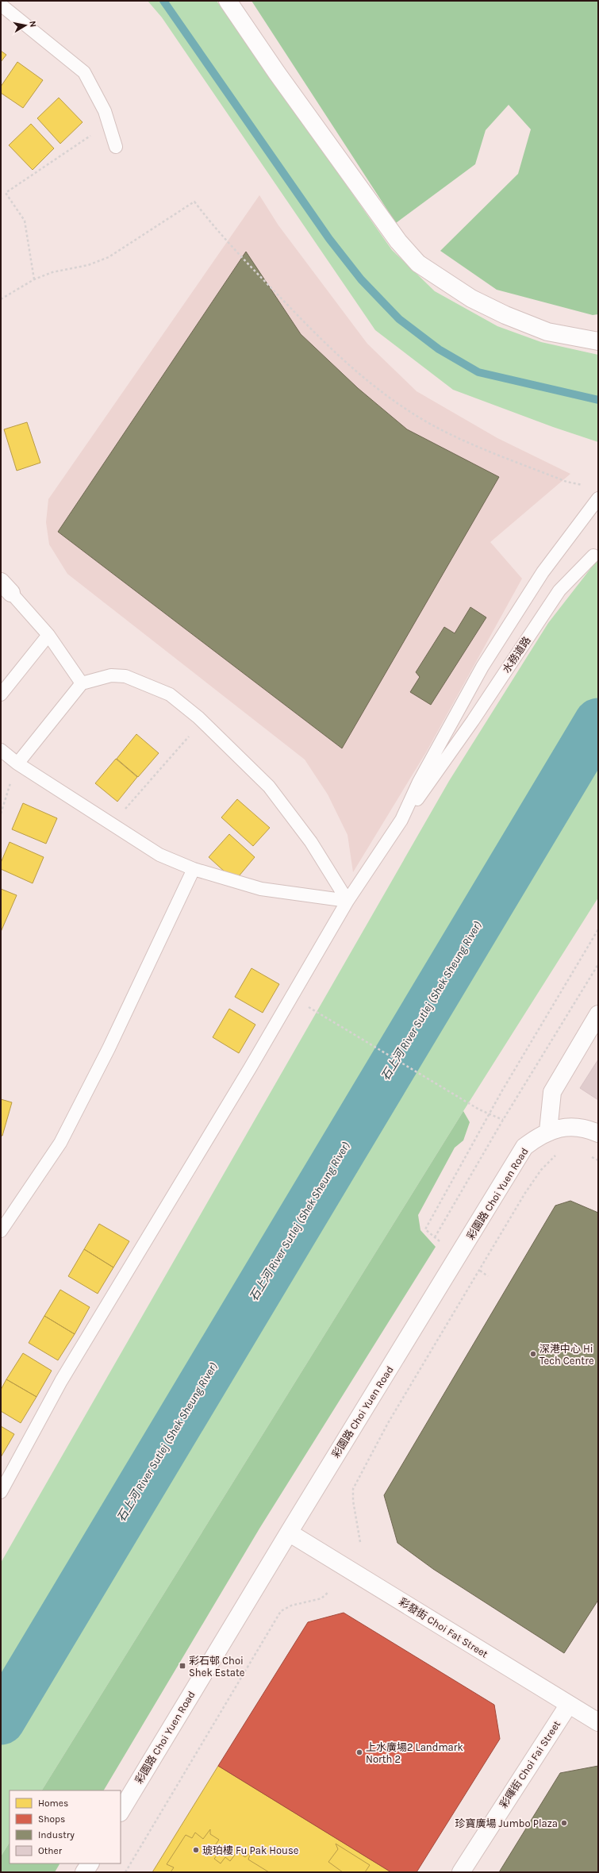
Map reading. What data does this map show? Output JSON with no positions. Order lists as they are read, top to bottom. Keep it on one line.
{"streets":{"street":["彩園路 Choi Yuen Road","彩發街 Choi Fat Street","彩暉街 Choi Fai Street"],"lane":["水務道路"]},"crossings":[["彩園路 Choi Yuen Road","彩發街 Choi Fat Street"],["彩發街 Choi Fat Street","彩暉街 Choi Fai Street"]],"water":["石上河 River Sutlej (Shek Sheung River)"],"places":{"other":["深港中心 Hi Tech Centre","上水廣場2 Landmark North 2","珍寶廣場 Jumbo Plaza","琥珀樓 Fu Pak House"],"transit":["彩石邨 Choi Shek Estate"]},"legend":["Homes","Shops","Industry","Other"],"north":"right"}
